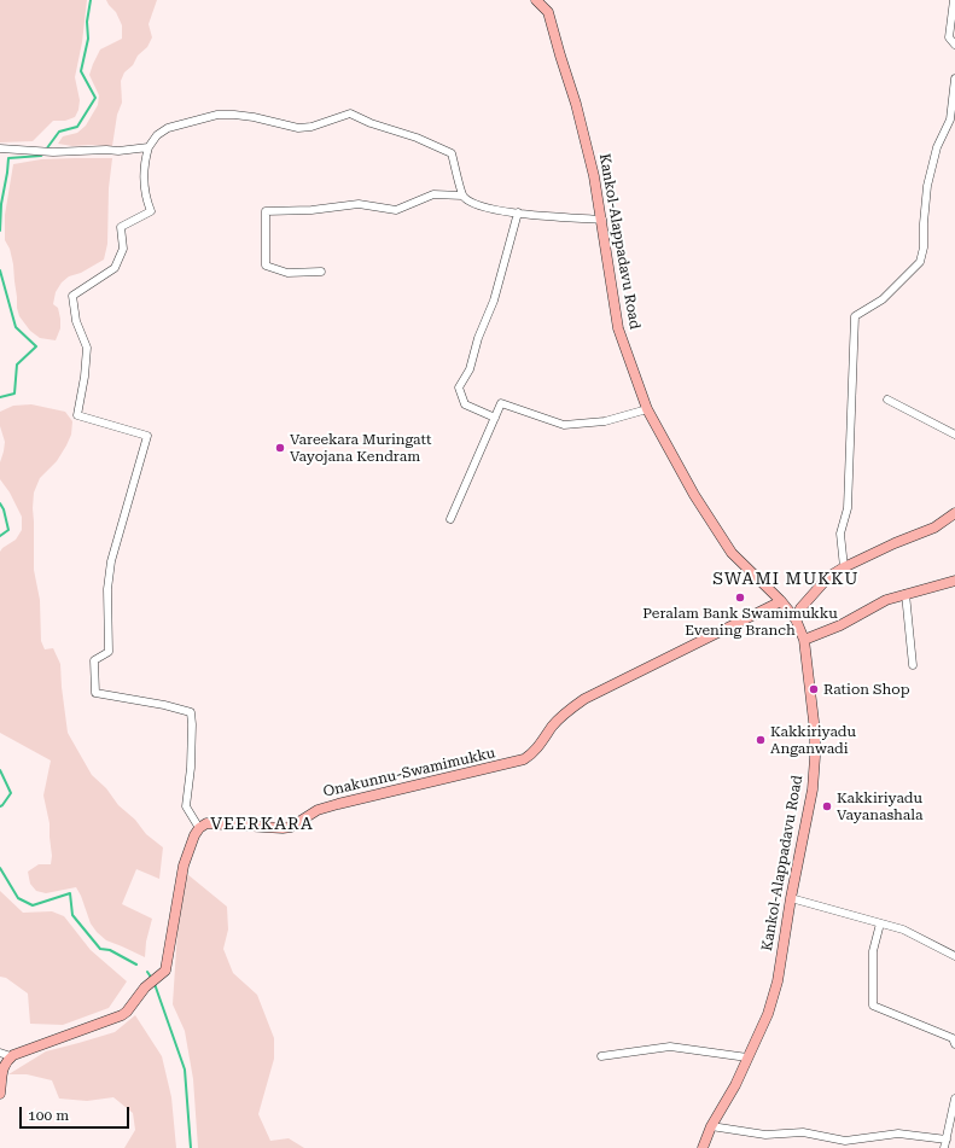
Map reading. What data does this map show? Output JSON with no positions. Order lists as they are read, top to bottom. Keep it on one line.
{"streets":{"main road":["Kankol-Alappadavu Road","Onakunnu-Swamimukku"]},"crossings":[["Kankol-Alappadavu Road","Onakunnu-Swamimukku"]],"districts":["SWAMI MUKKU","VEERKARA"],"places":["Vareekara Muringatt Vayojana Kendram","Peralam Bank Swamimukku Evening Branch","Ration Shop","Kakkiriyadu Anganwadi","Kakkiriyadu Vayanashala"],"scale_bar":"100 m"}
